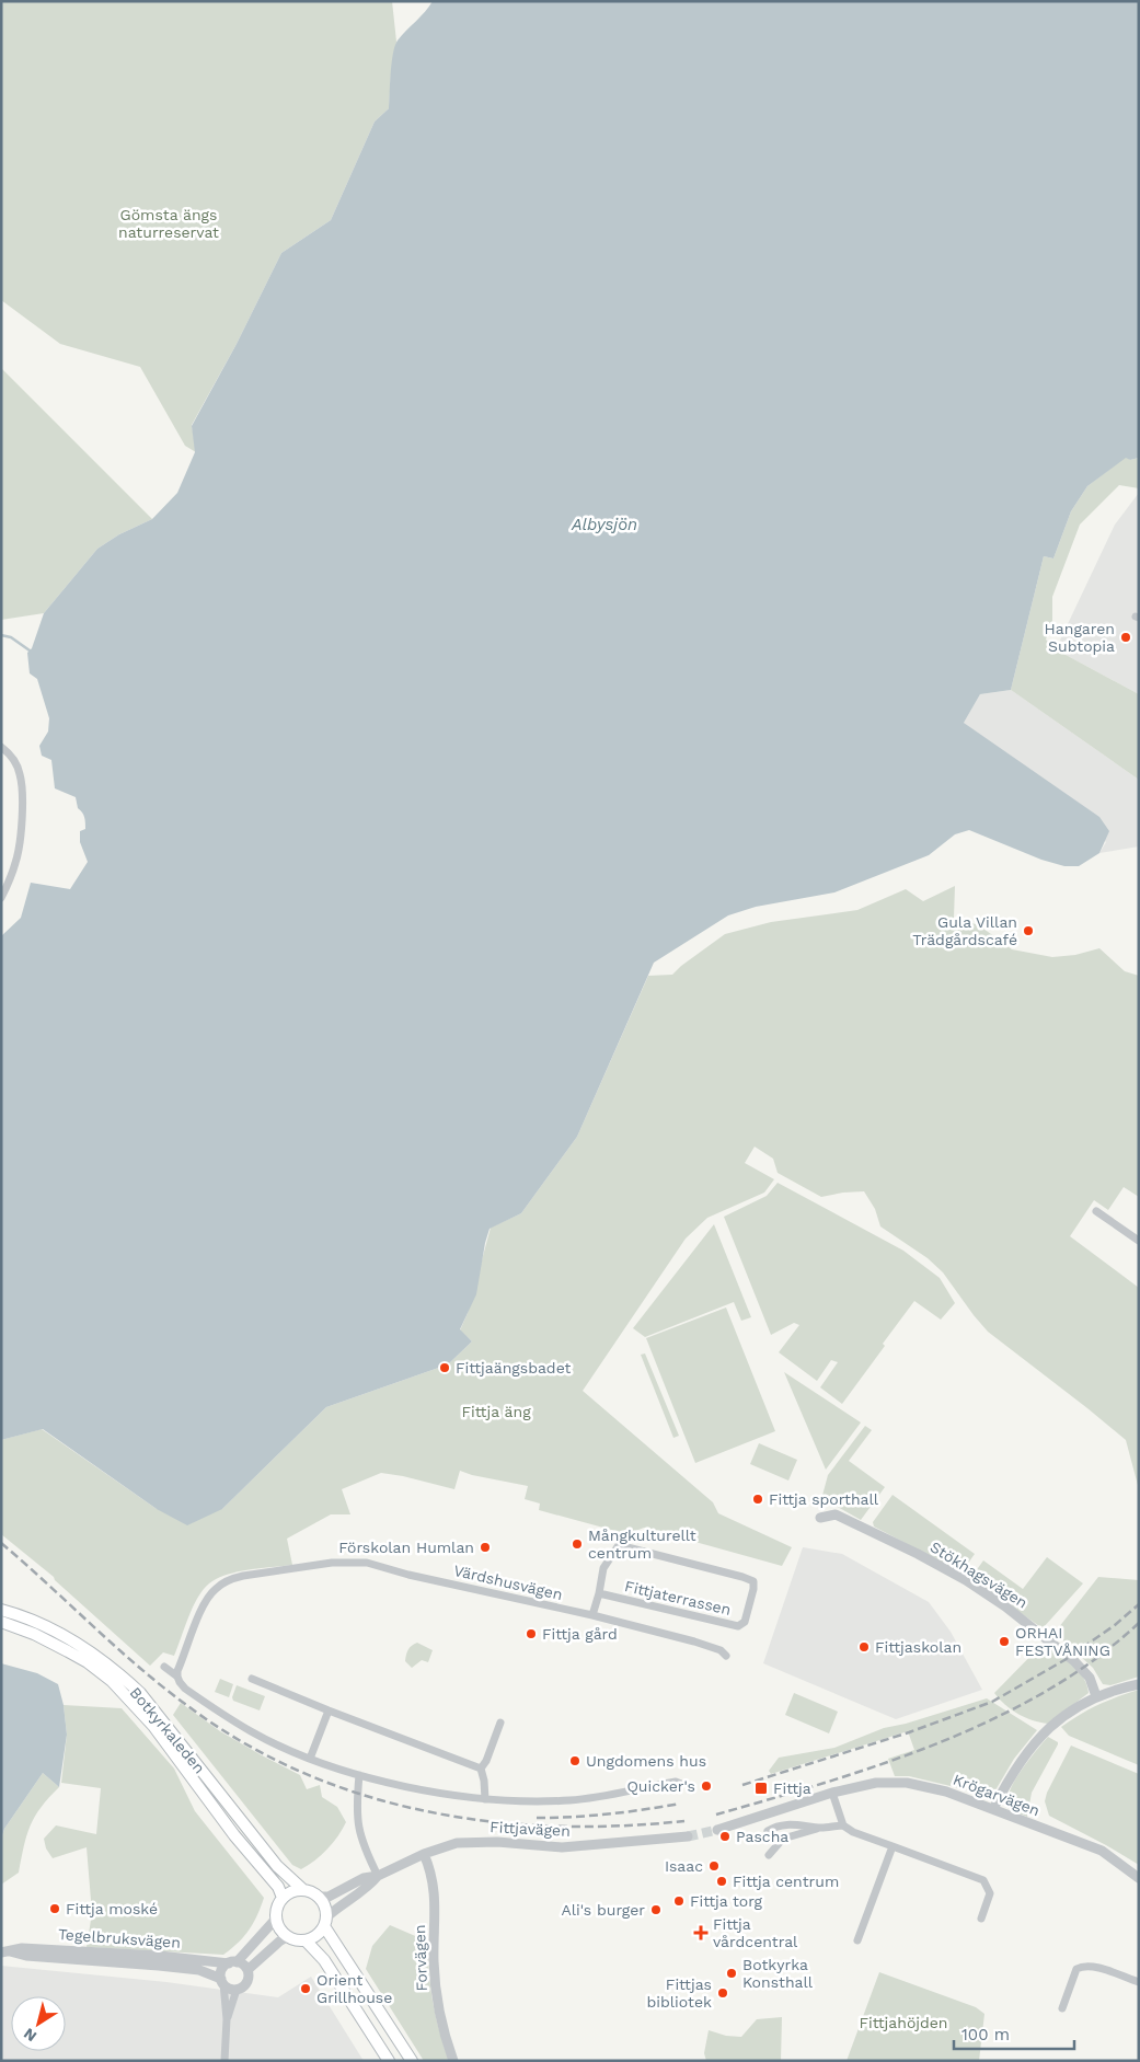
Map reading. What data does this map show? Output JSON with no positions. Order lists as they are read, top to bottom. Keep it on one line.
{"streets":{"main road":["Botkyrkaleden"],"street":["Stökhagsvägen","Värdshusvägen","Fittjaterrassen","Krögarvägen","Fittjavägen","Tegelbruksvägen","Forvägen"]},"crossings":[["Värdshusvägen","Fittjaterrassen"],["Botkyrkaleden","Fittjavägen"],["Fittjavägen","Forvägen"]],"water":["Albysjön"],"parks":["Gömsta ängs naturreservat","Fittja äng","Fittjahöjden"],"places":{"other":["Hangaren Subtopia","Gula Villan Trädgårdscafé","Fittjaängsbadet","Fittja sporthall","Mångkulturellt centrum","Förskolan Humlan","Fittja gård","ORHAI FESTVÅNING","Fittjaskolan","Ungdomens hus","Quicker's","Pascha","Isaac","Fittja centrum","Fittja torg","Fittja moské","Ali's burger","Botkyrka Konsthall","Orient Grillhouse","Fittjas bibliotek"],"transit":["Fittja"],"health":["Fittja vårdcentral"]},"scale_bar":"100 m","north":"bottom left"}
